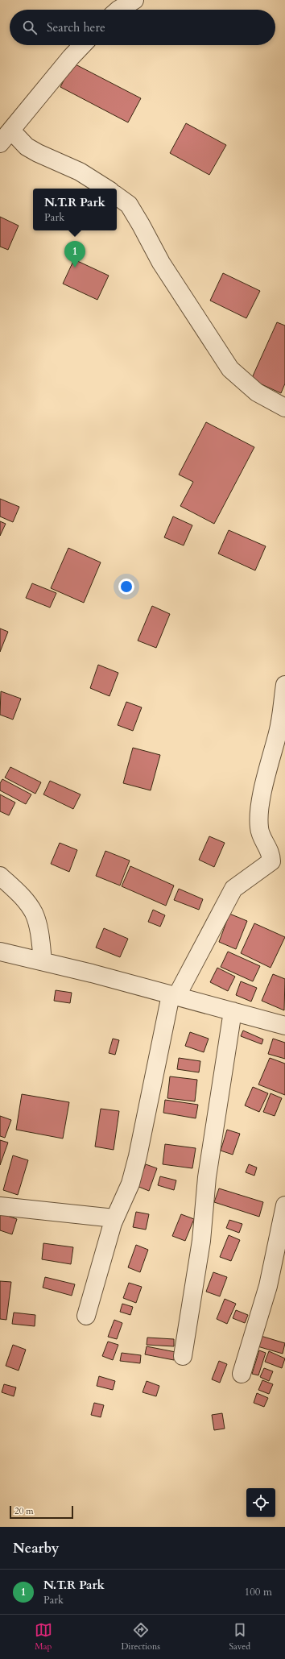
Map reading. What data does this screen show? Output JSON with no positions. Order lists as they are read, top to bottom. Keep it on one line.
{"scale_bar":"20 m","page":{"search":"Search here","popup":["N.T.R Park","Park"],"pins":"1","scale":"20 m","heading":"Nearby","list":[{"mark":"1","name":"N.T.R Park","note":"Park","value":"100 m"}],"nav":["Map","Directions","Saved"]}}
